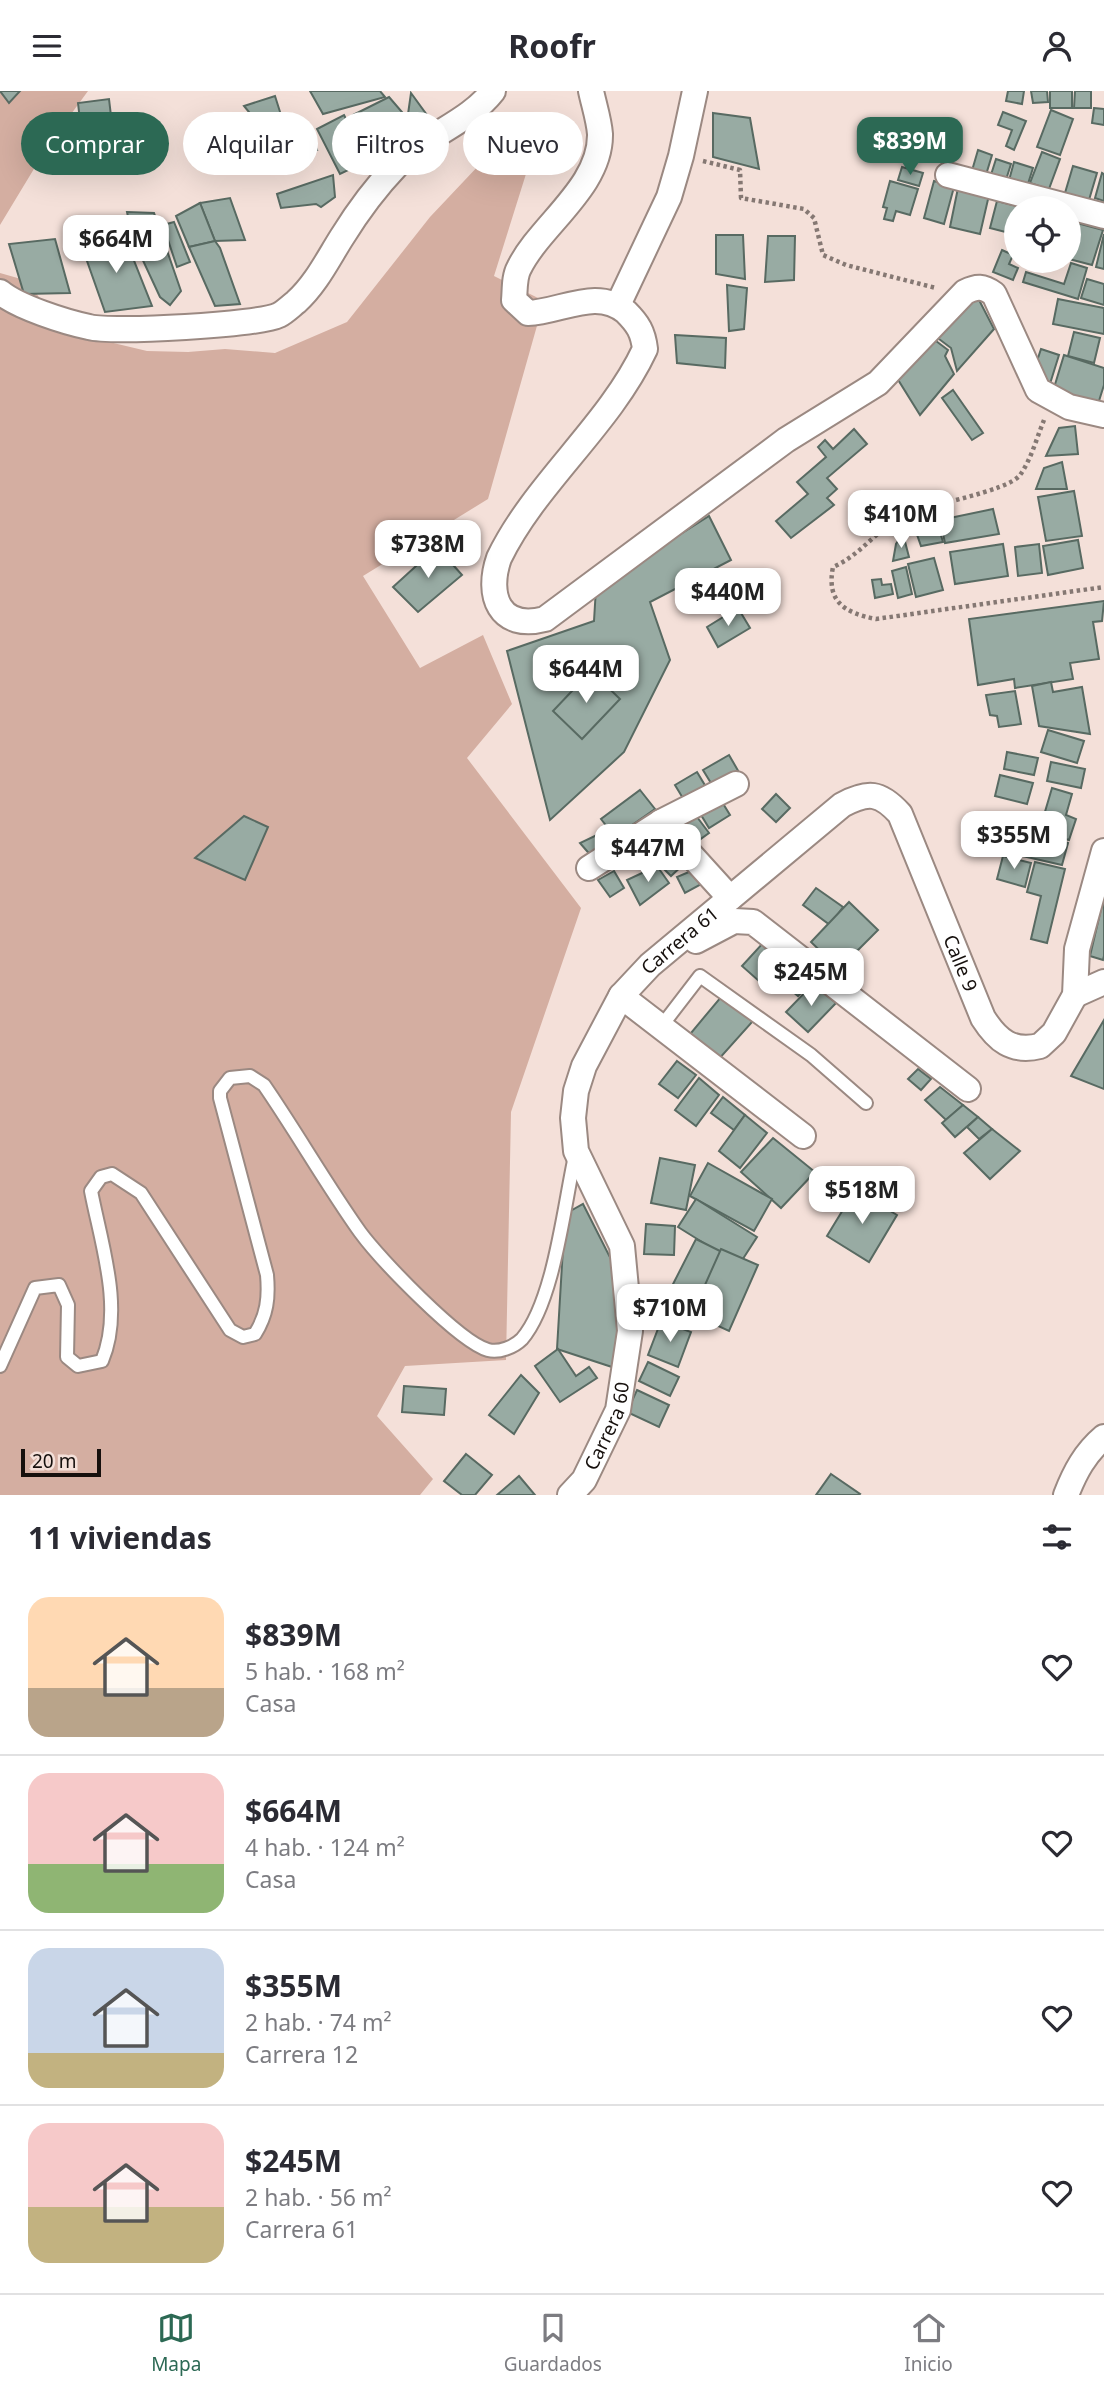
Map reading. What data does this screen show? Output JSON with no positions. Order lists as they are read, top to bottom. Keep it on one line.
{"streets":{"street":["Carrera 61","Calle 9","Carrera 60"]},"crossings":[["Carrera 61","Calle 9"],["Carrera 61","Carrera 60"]],"scale_bar":"20 m","page":{"header":"Roofr","chip":["Comprar","Alquilar","Filtros","Nuevo"],"price":["$839M","$664M","$410M","$738M","$440M","$644M","$355M","$447M","$245M","$518M","$710M"],"scale":"20 m","heading":"11 viviendas","list":[{"name":"$839M","note":"5 hab. · 168 m² · Casa"},{"name":"$664M","note":"4 hab. · 124 m² · Casa"},{"name":"$355M","note":"2 hab. · 74 m² · Carrera 12"},{"name":"$245M","note":"2 hab. · 56 m² · Carrera 61"}],"tabs":["Mapa","Guardados","Inicio"]}}
